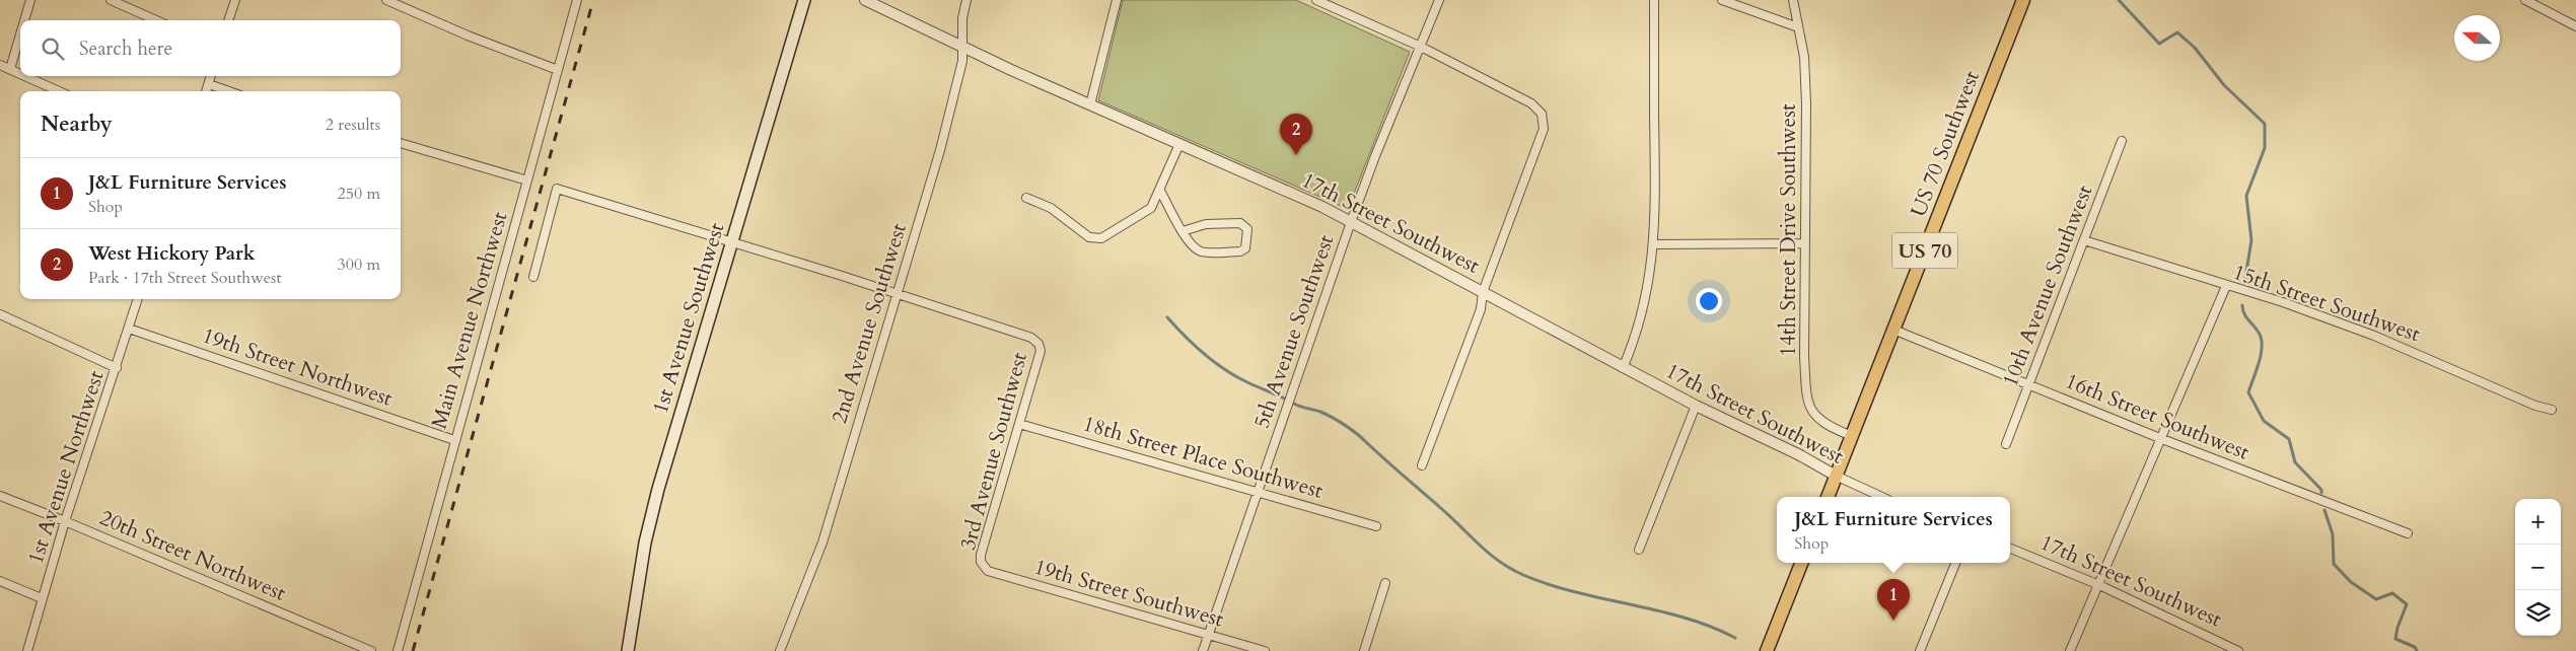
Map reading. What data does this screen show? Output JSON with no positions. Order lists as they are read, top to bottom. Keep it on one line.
{"streets":{"main road":["US 70 Southwest","US 70","1st Avenue Southwest"],"street":["17th Street Southwest","14th Street Drive Southwest","10th Avenue Southwest","15th Street Southwest","Main Avenue Northwest","2nd Avenue Southwest","5th Avenue Southwest","19th Street Northwest","16th Street Southwest","3rd Avenue Southwest","18th Street Place Southwest","1st Avenue Northwest","20th Street Northwest","19th Street Southwest"]},"crossings":[["US 70 Southwest","17th Street Southwest"],["US 70 Southwest","14th Street Drive Southwest"],["US 70 Southwest","16th Street Southwest"],["17th Street Southwest","2nd Avenue Southwest"],["17th Street Southwest","5th Avenue Southwest"],["10th Avenue Southwest","15th Street Southwest"],["10th Avenue Southwest","16th Street Southwest"],["Main Avenue Northwest","19th Street Northwest"],["2nd Avenue Southwest","3rd Avenue Southwest"],["5th Avenue Southwest","18th Street Place Southwest"],["5th Avenue Southwest","19th Street Southwest"],["19th Street Northwest","1st Avenue Northwest"],["3rd Avenue Southwest","18th Street Place Southwest"],["3rd Avenue Southwest","19th Street Southwest"],["1st Avenue Northwest","20th Street Northwest"]],"north":"left","page":{"search":"Search here","heading":["Nearby","2 results"],"pins":["2","1"],"list":[{"mark":"1","name":"J&L Furniture Services","note":"Shop","value":"250 m"},{"mark":"2","name":"West Hickory Park","note":"Park · 17th Street Southwest","value":"300 m"}],"popup":["J&L Furniture Services","Shop"],"map_buttons":["+","−"]}}
